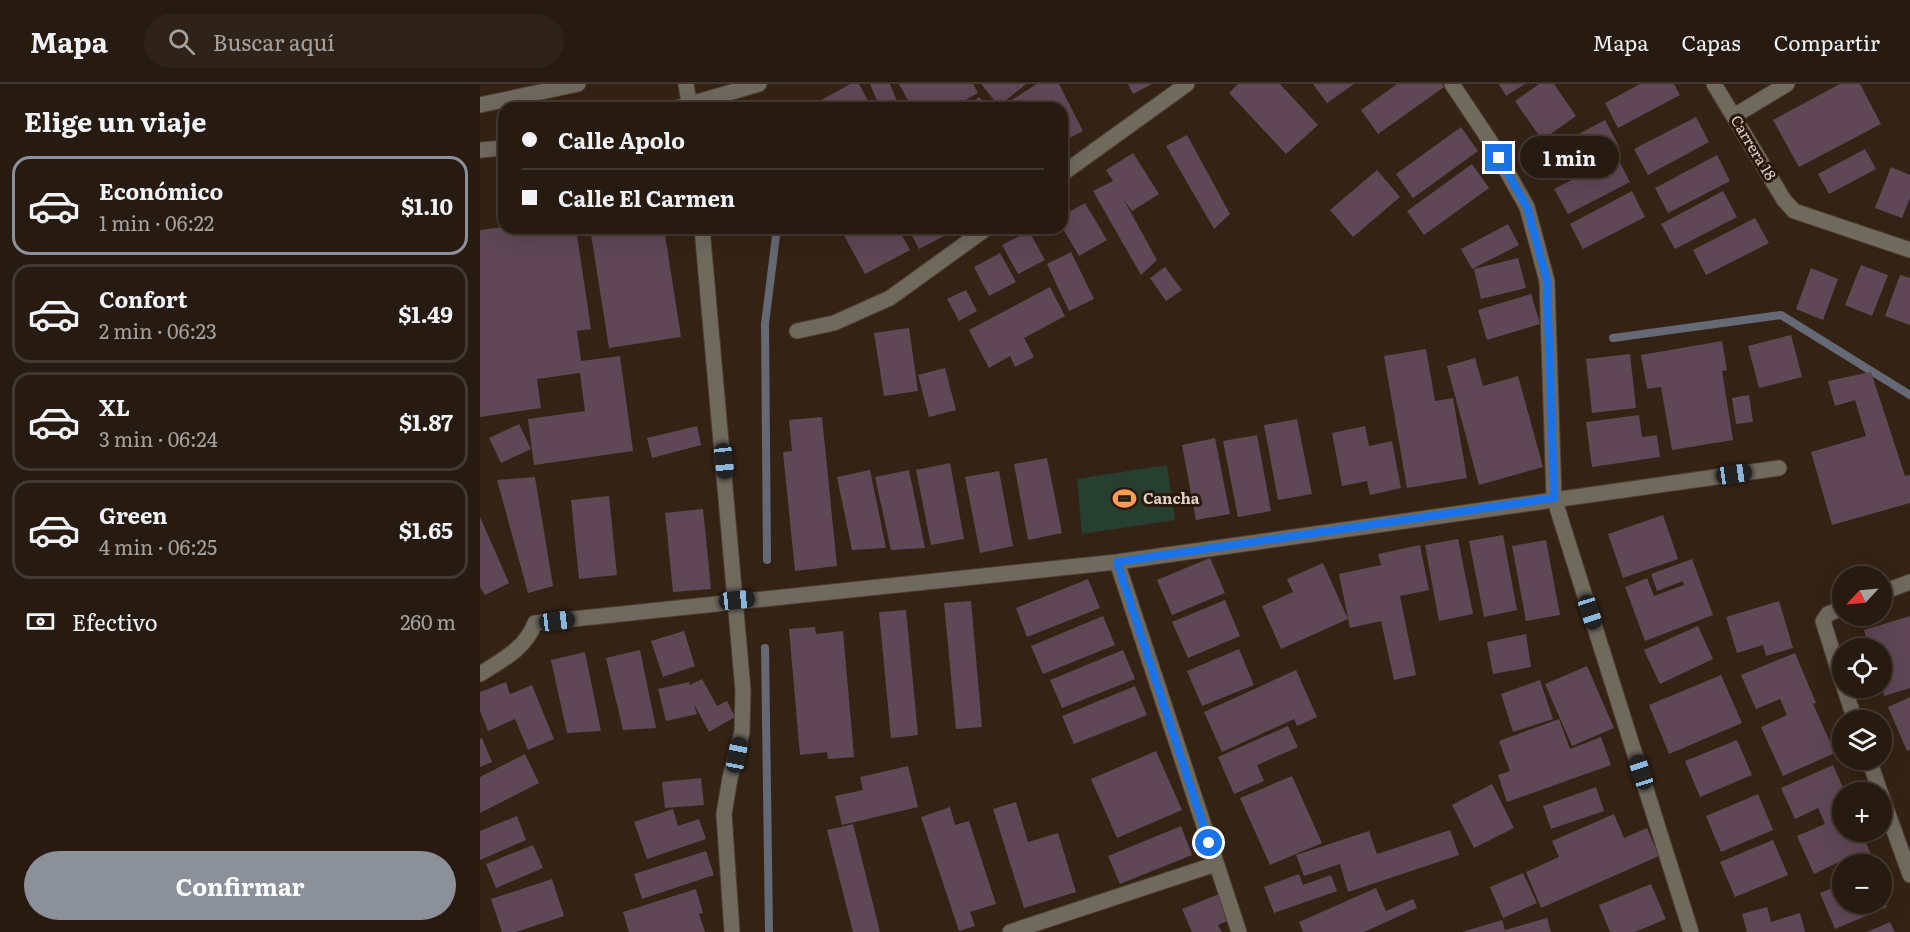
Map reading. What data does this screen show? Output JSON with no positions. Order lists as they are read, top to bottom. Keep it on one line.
{"streets":{"street":["Carrera 18"]},"places":{"sports":["Cancha"]},"north":"bottom left","page":{"header":"Mapa","search":"Buscar aquí","nav":["Mapa","Capas","Compartir"],"heading":"Elige un viaje","banner":["Calle Apolo","Calle El Carmen"],"bubble":"1 min","list":[{"name":"Económico","note":"1 min · 06:22","value":"$1.10"},{"name":"Confort","note":"2 min · 06:23","value":"$1.49"},{"name":"XL","note":"3 min · 06:24","value":"$1.87"},{"name":"Green","note":"4 min · 06:25","value":"$1.65"}],"map_buttons":["+","−"],"pay":["Efectivo","260 m"],"buttons":"Confirmar"}}
